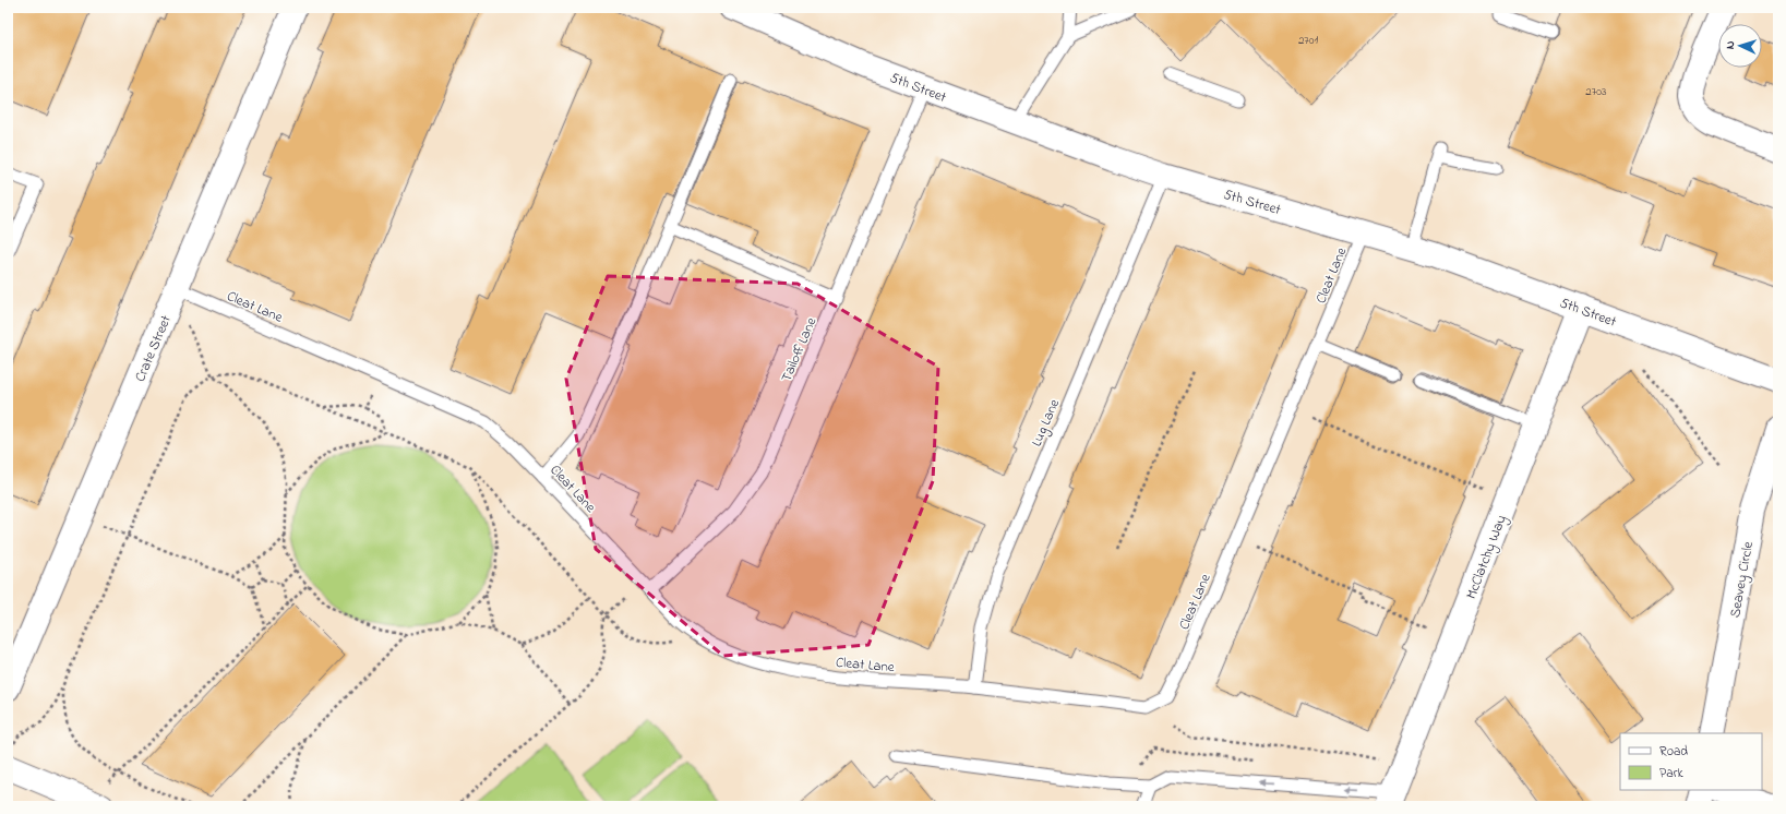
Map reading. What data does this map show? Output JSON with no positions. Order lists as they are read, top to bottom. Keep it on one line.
{"streets":{"street":["5th Street","Crate Street","McClatchy Way","Seavey Circle"],"lane":["Cleat Lane","Tailoff Lane","Lug Lane"]},"crossings":[["5th Street","Cleat Lane"],["5th Street","Tailoff Lane"],["5th Street","Lug Lane"],["5th Street","McClatchy Way"],["Cleat Lane","Crate Street"],["Cleat Lane","Tailoff Lane"],["Cleat Lane","Lug Lane"]],"house_numbers":["2701","2703"],"legend":["Road","Park"],"north":"left"}
